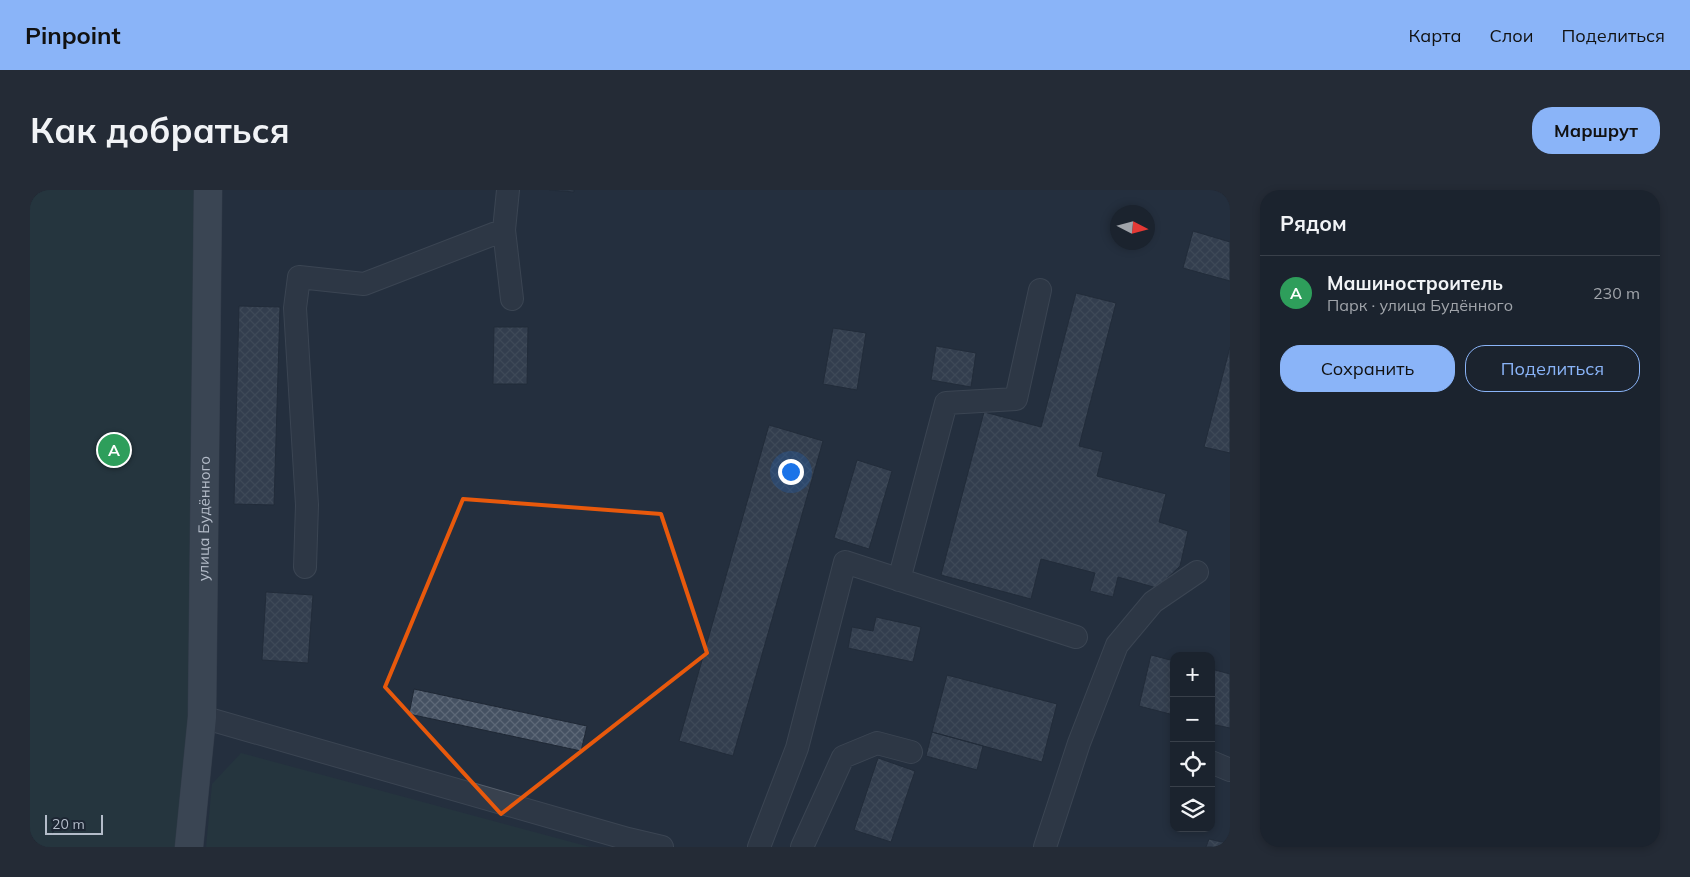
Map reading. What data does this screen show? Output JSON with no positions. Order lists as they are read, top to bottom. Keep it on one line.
{"streets":{"main road":["улица Будённого"]},"scale_bar":"20 m","north":"right","page":{"header":"Pinpoint","nav":["Карта","Слои","Поделиться"],"buttons":["Маршрут",["Сохранить","Поделиться"]],"title":"Как добраться","heading":"Рядом","list":[{"mark":"A","name":"Машиностроитель","note":"Парк · улица Будённого","value":"230 m"}],"pins":"A","map_buttons":["+","−"],"scale":"20 m"}}
